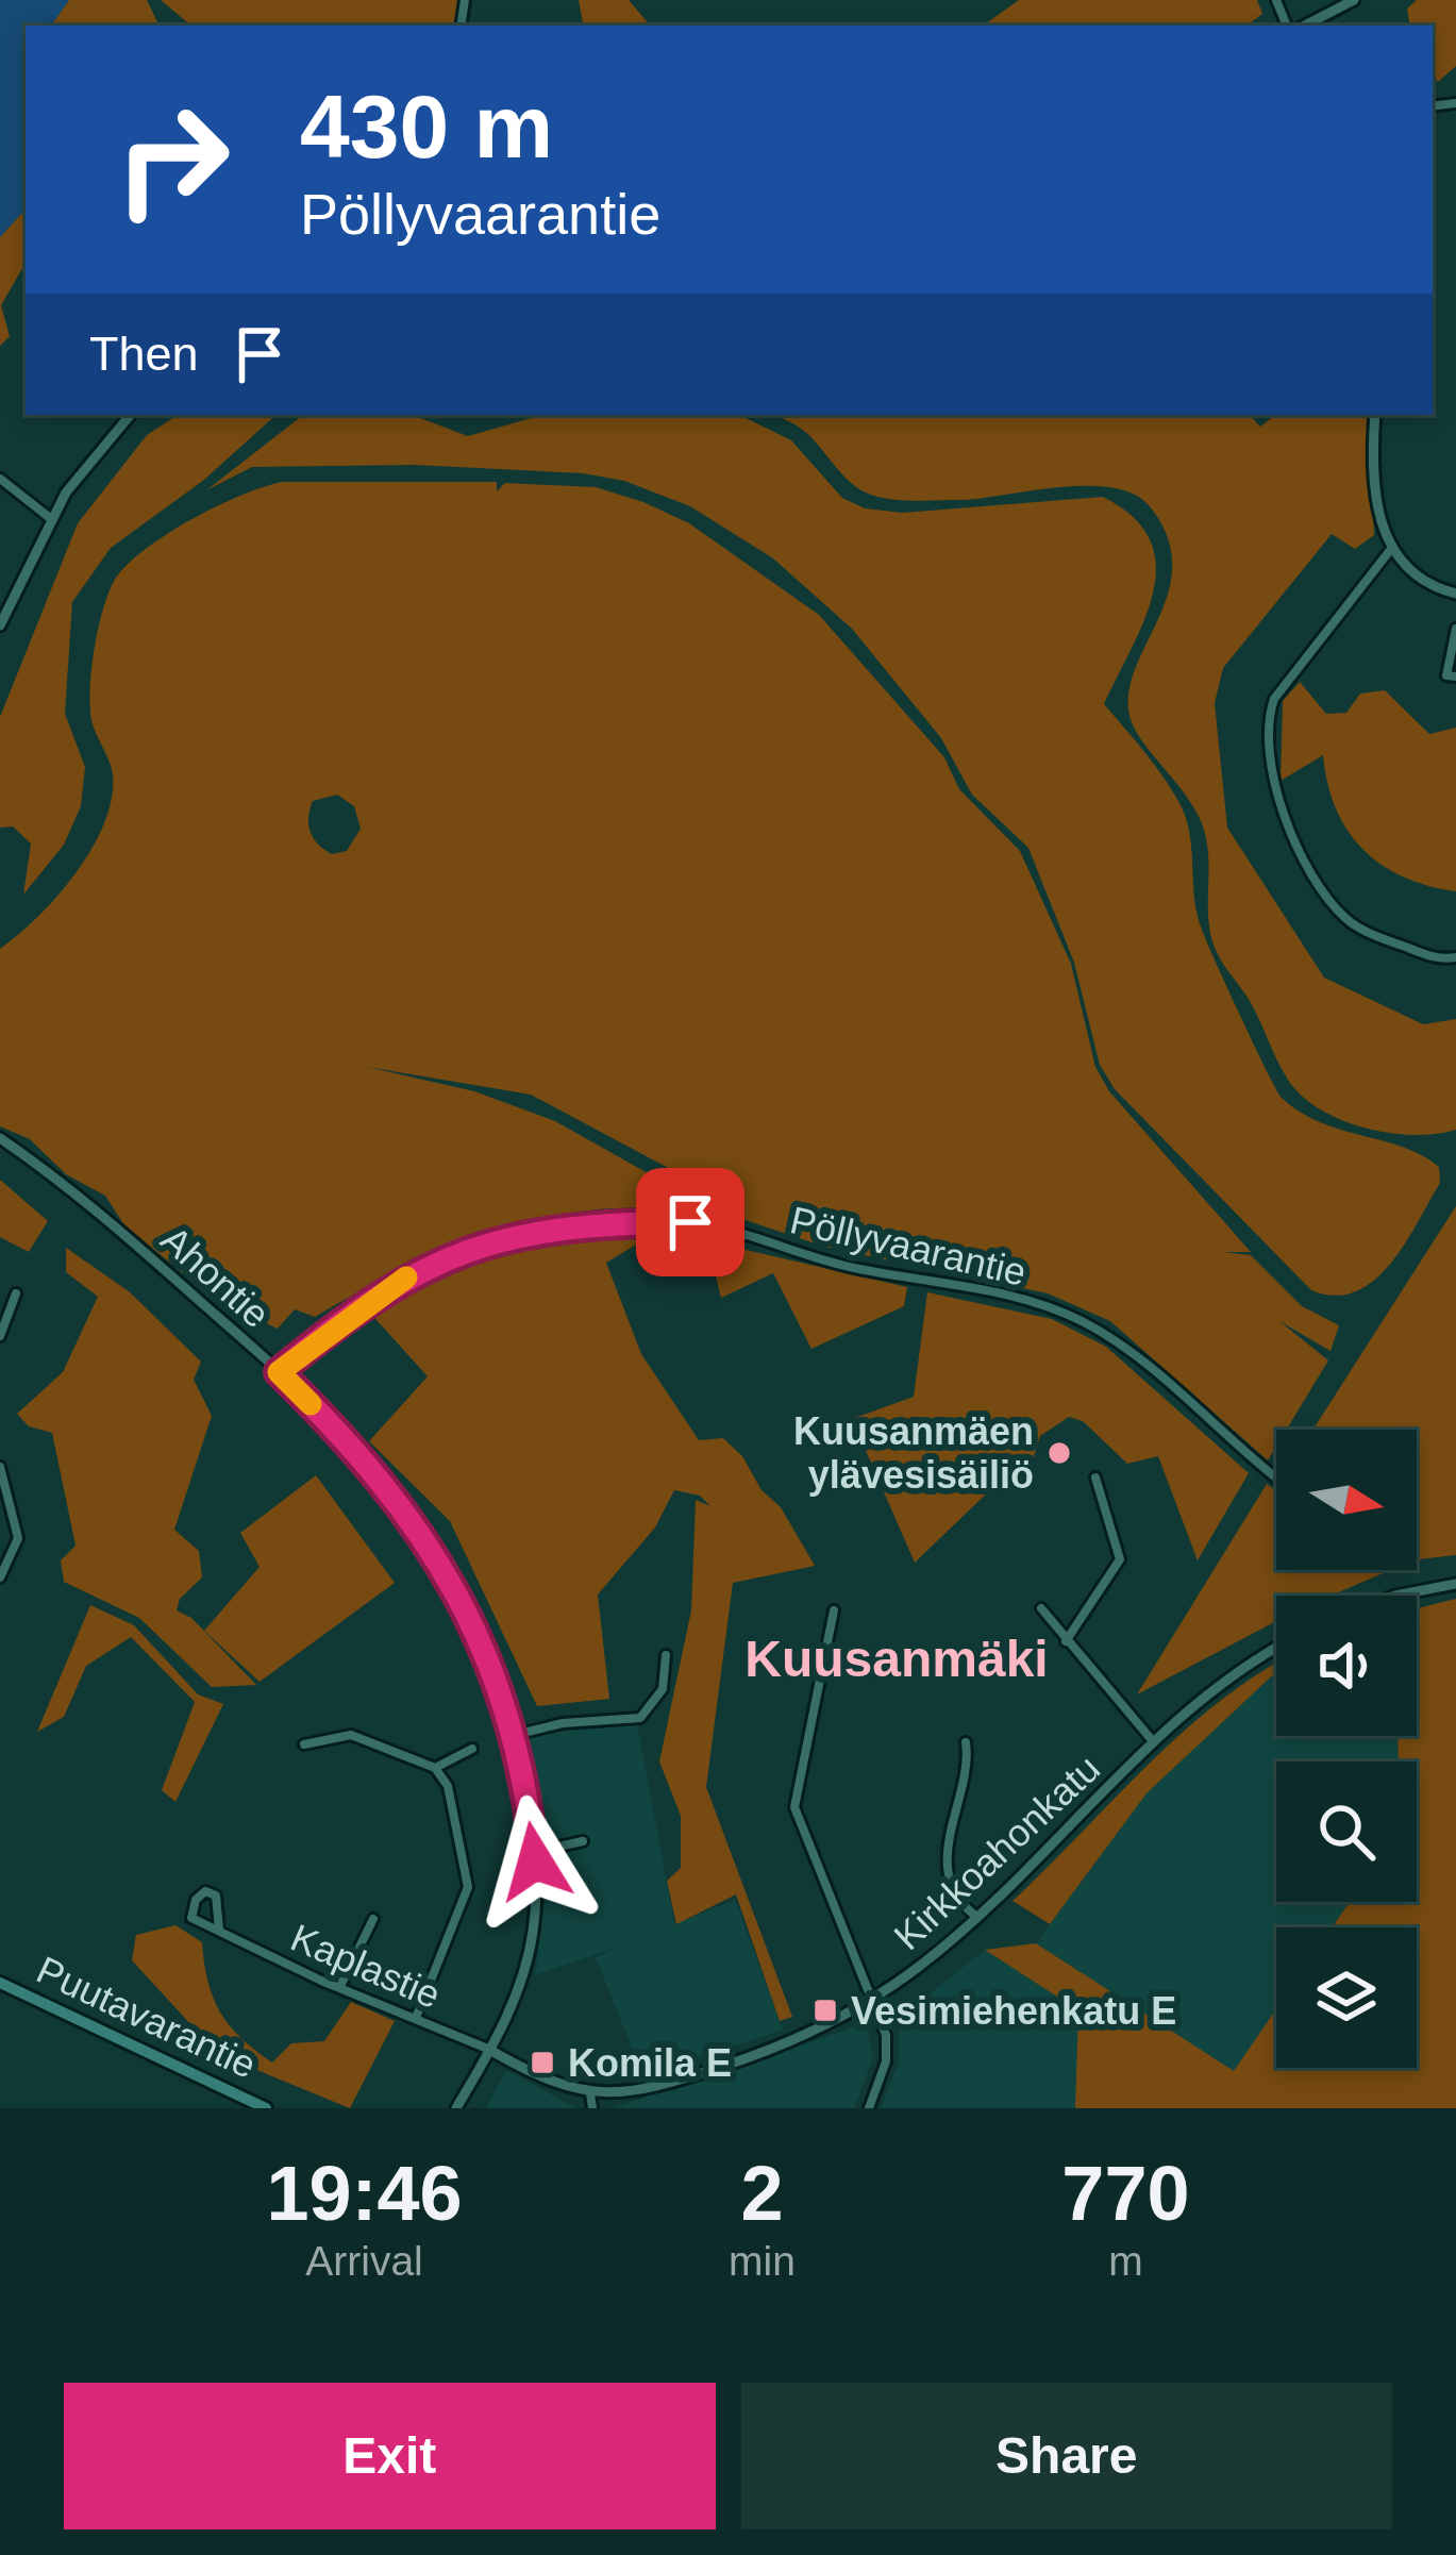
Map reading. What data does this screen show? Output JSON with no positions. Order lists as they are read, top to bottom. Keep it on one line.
{"streets":{"main road":["Puutavarantie"],"street":["Pöllyvaarantie","Ahontie","Kirkkoahonkatu","Kaplastie"]},"crossings":[["Pöllyvaarantie","Ahontie"],["Ahontie","Kaplastie"]],"districts":["Kuusanmäki"],"places":{"other":["Kuusanmäen ylävesisäiliö"],"transit":["Vesimiehenkatu E","Komila E"]},"north":"right","page":{"turn":["430 m","Pöllyvaarantie"],"then":"Then","eta":["19:46","Arrival","2","min","770","m"],"buttons":["Exit","Share"]}}
